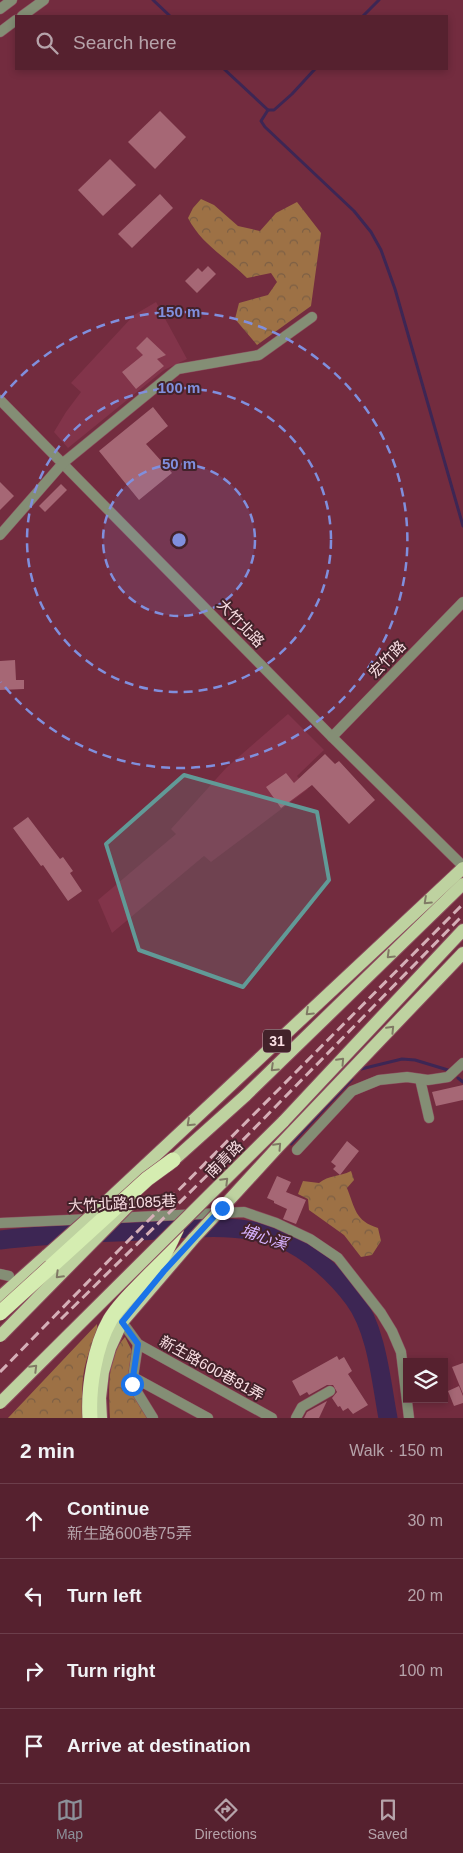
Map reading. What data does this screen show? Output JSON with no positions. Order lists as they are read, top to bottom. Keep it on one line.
{"streets":{"main road":["31","南青路"],"street":["大竹北路","宏竹路","大竹北路1085巷","新生路600巷81弄"]},"crossings":[["大竹北路","宏竹路"],["大竹北路","31"]],"water":["埔心溪"],"page":{"search":"Search here","heading":["2 min","Walk · 150 m"],"list":[["Continue","新生路600巷75弄","30 m"],["Turn left","20 m"],["Turn right","100 m"],"Arrive at destination"],"nav":["Map","Directions","Saved"]},"rings":["150 m","100 m","50 m"]}
